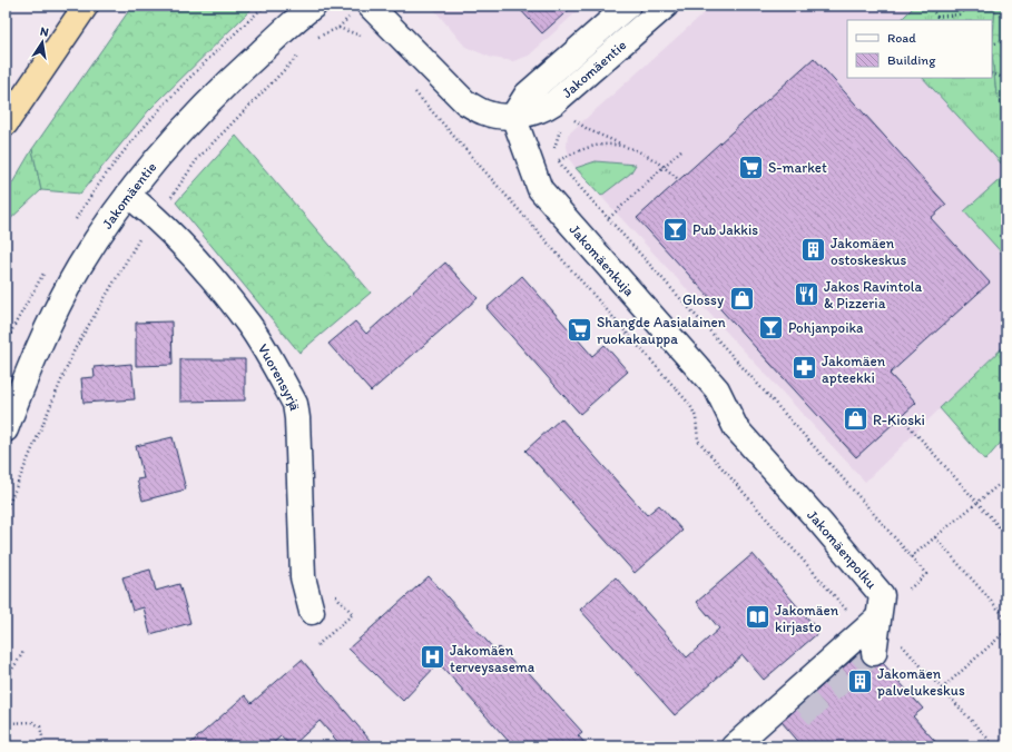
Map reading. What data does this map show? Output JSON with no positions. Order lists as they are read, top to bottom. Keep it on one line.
{"streets":{"street":["Jakomäentie","Jakomäenkuja","Vuorensyrjä","Jakomäenpolku"]},"crossings":[["Jakomäentie","Jakomäenkuja"],["Jakomäentie","Vuorensyrjä"],["Jakomäenkuja","Jakomäenpolku"]],"places":{"supermarket":["S-market","Shangde Aasialainen ruokakauppa"],"bar":["Pub Jakkis","Pohjanpoika"],"building":["Jakomäen ostoskeskus","Jakomäen palvelukeskus"],"restaurant":["Jakos Ravintola & Pizzeria"],"shop":["Glossy","R-Kioski"],"pharmacy":["Jakomäen apteekki"],"library":["Jakomäen kirjasto"],"hospital":["Jakomäen terveysasema"]},"legend":["Road","Building"],"north":"top"}
